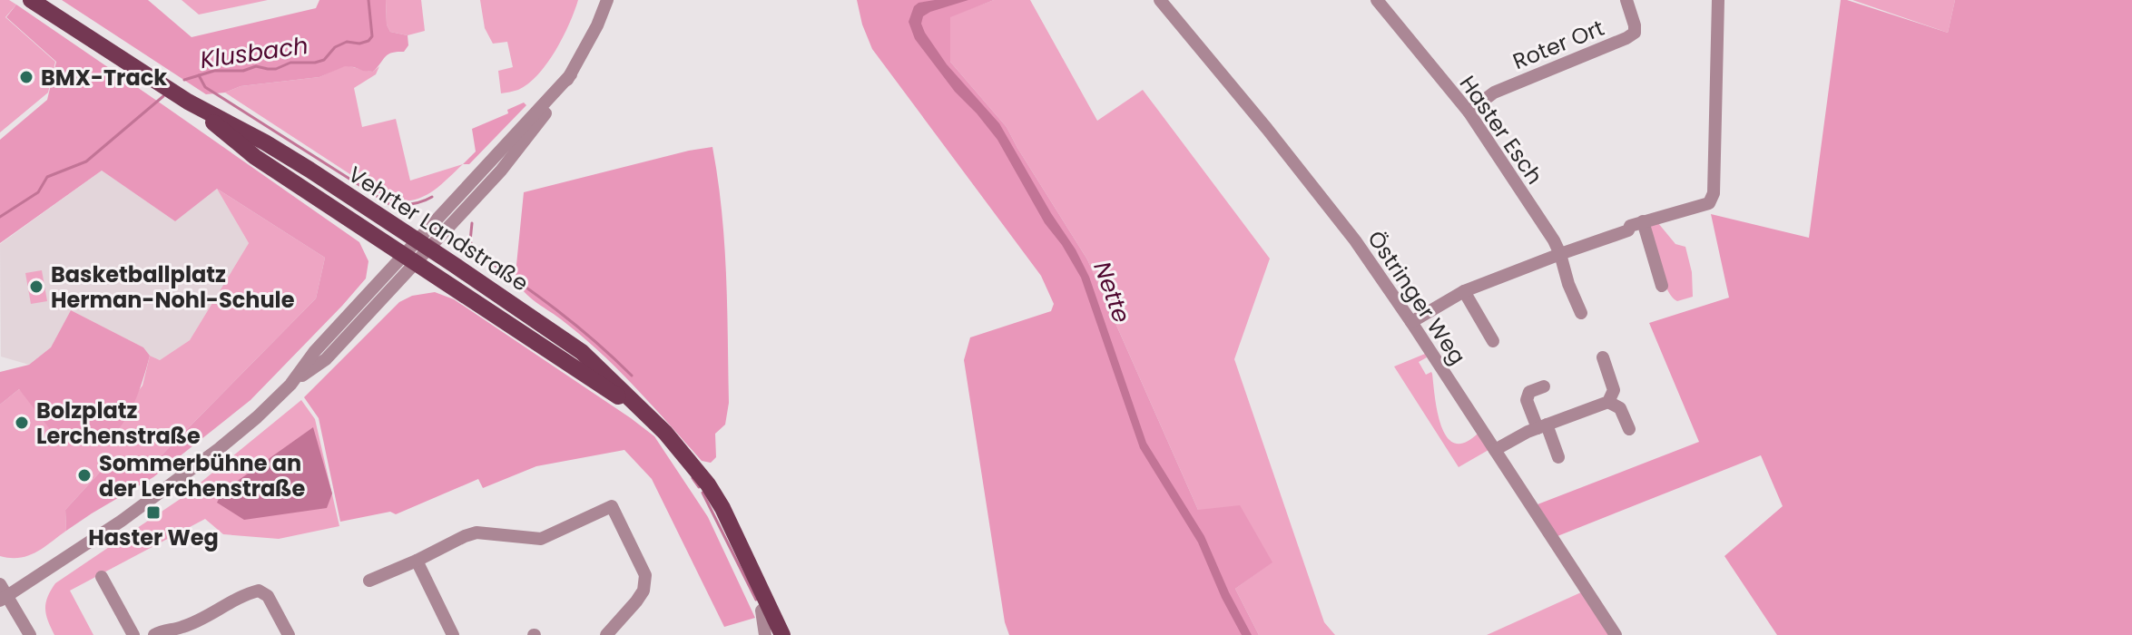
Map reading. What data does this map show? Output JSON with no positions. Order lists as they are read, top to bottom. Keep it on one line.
{"streets":{"main road":["Vehrter Landstraße"],"street":["Roter Ort","Haster Esch","Östringer Weg"]},"crossings":[["Roter Ort","Haster Esch"]],"water":["Klusbach","Nette"],"places":{"other":["BMX-Track","Basketballplatz Herman-Nohl-Schule","Bolzplatz Lerchenstraße","Sommerbühne an der Lerchenstraße"],"transit":["Haster Weg"]}}
